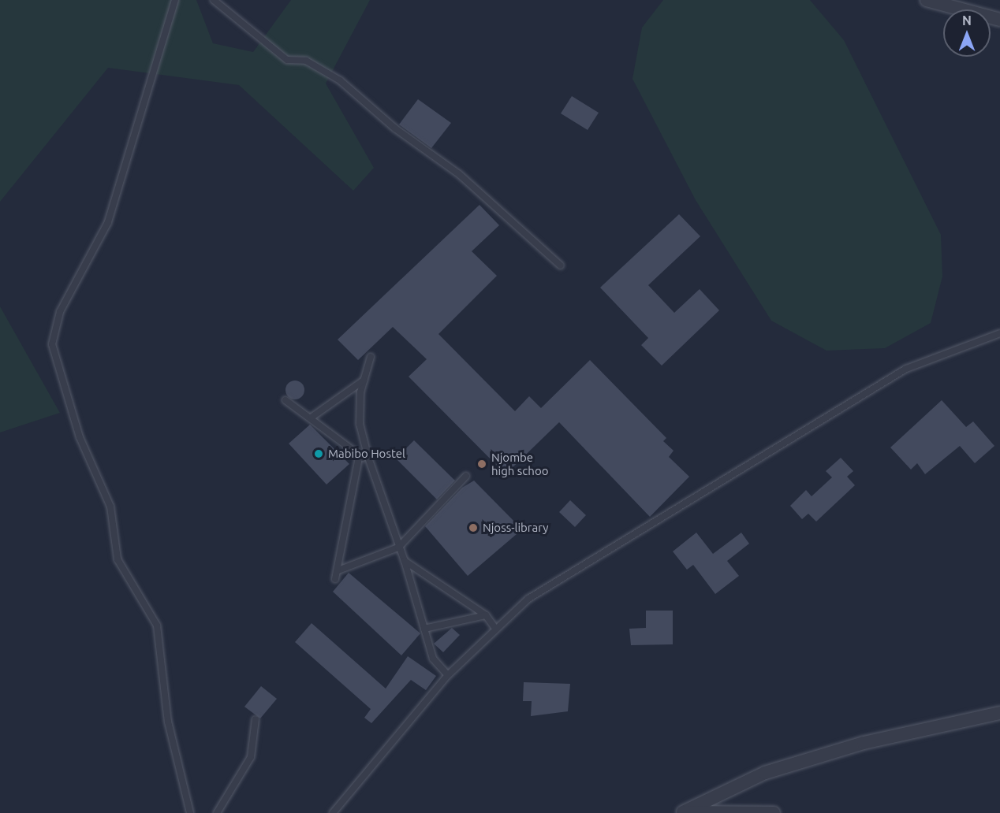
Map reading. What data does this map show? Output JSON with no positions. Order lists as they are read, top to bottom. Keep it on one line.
{"places":["Mabibo Hostel","Njombe high schoo","Njoss-library"],"north":"top"}
